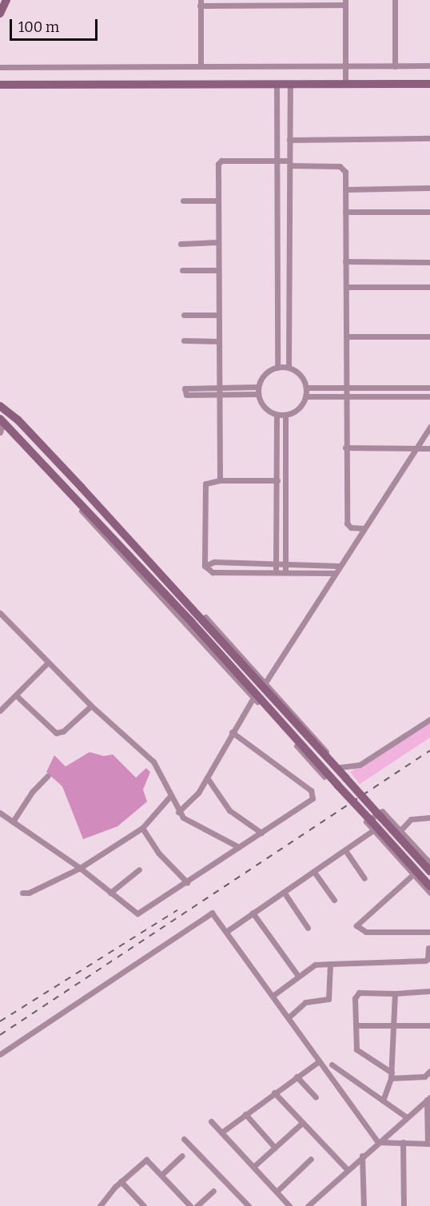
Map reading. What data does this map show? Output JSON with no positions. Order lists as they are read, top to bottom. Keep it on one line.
{"scale_bar":"100 m"}
